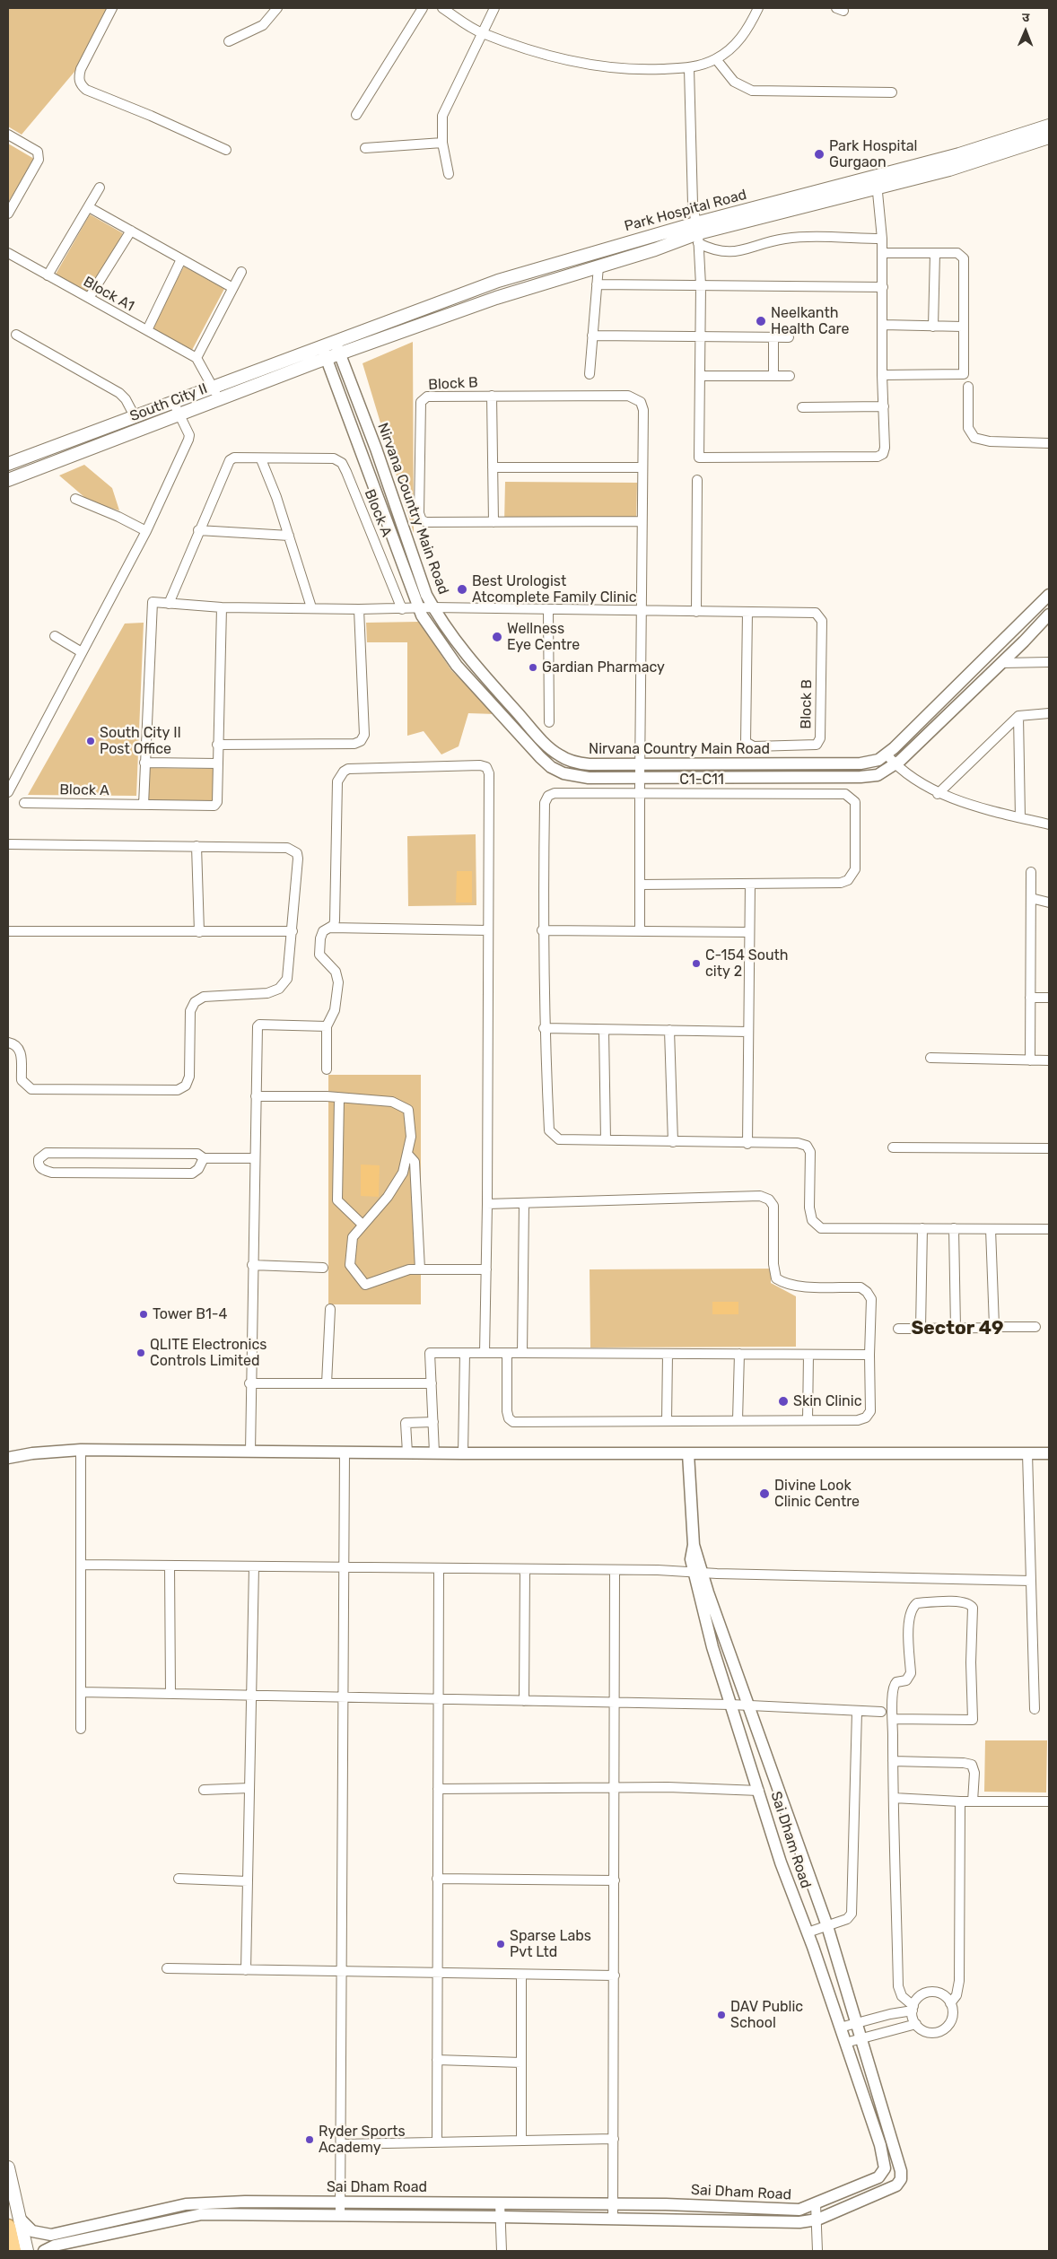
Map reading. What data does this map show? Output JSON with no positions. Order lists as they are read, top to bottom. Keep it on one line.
{"streets":{"main road":["Park Hospital Road","South City II"],"street":["Block A1","Block B","Nirvana Country Main Road","Block A","C1-C11","Sai Dham Road"]},"crossings":[["Park Hospital Road","South City II"],["Park Hospital Road","Nirvana Country Main Road"],["Block B","Nirvana Country Main Road"],["Block B","Block A"],["Block B","C1-C11"],["South City II","Nirvana Country Main Road"],["Nirvana Country Main Road","C1-C11"]],"districts":["Sector 49"],"places":["Park Hospital Gurgaon","Neelkanth Health Care","Best Urologist Atcomplete Family Clinic","Wellness Eye Centre","Gardian Pharmacy","South City II Post Office","C-154 South city 2","Tower B1-4","QLITE Electronics Controls Limited","Skin Clinic","Divine Look Clinic Centre","Sparse Labs Pvt Ltd","DAV Public School","Ryder Sports Academy"],"north":"top"}
